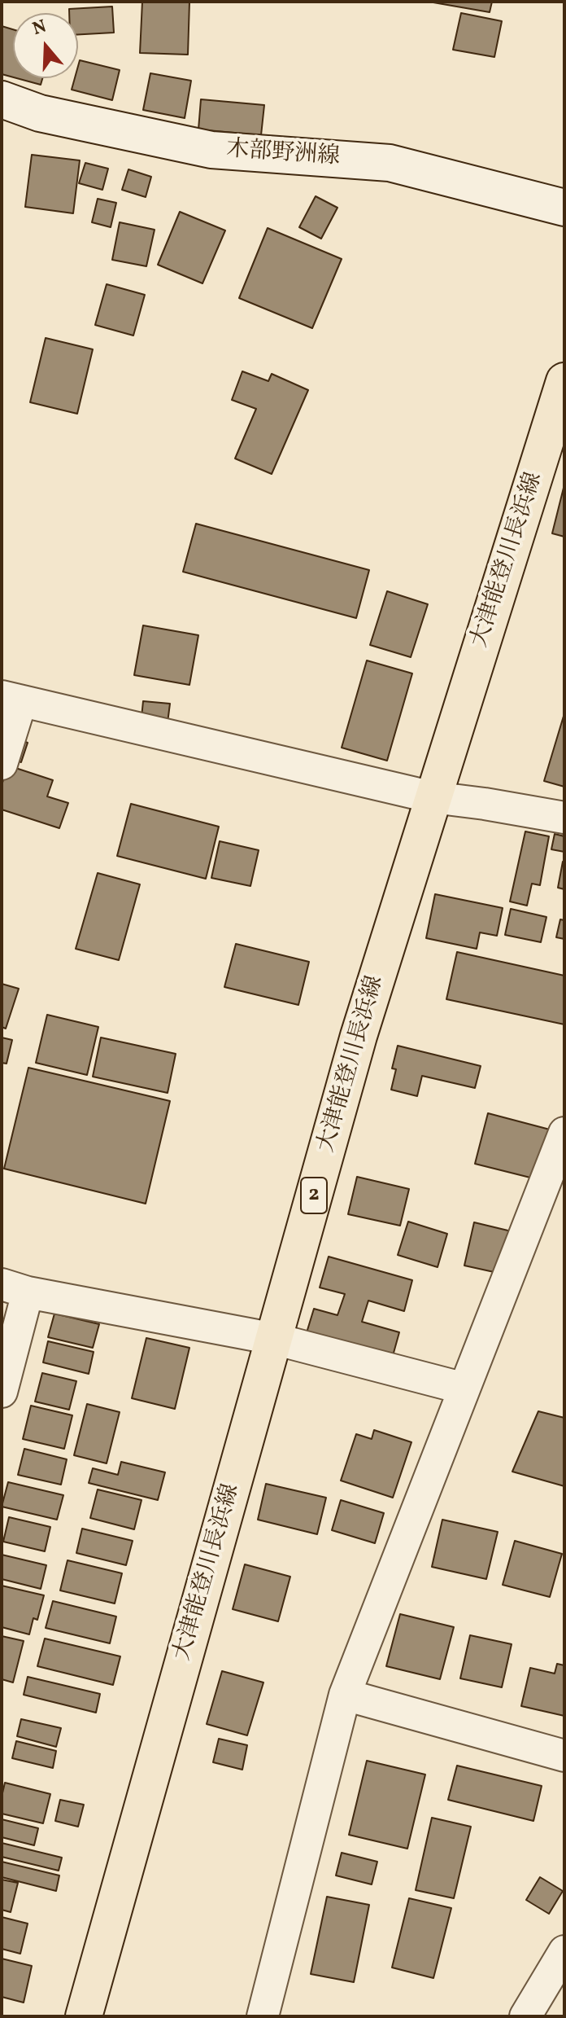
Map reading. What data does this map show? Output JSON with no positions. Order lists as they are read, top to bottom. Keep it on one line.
{"streets":{"main road":["木部野洲線","大津能登川長浜線","2"]},"north":"top"}
